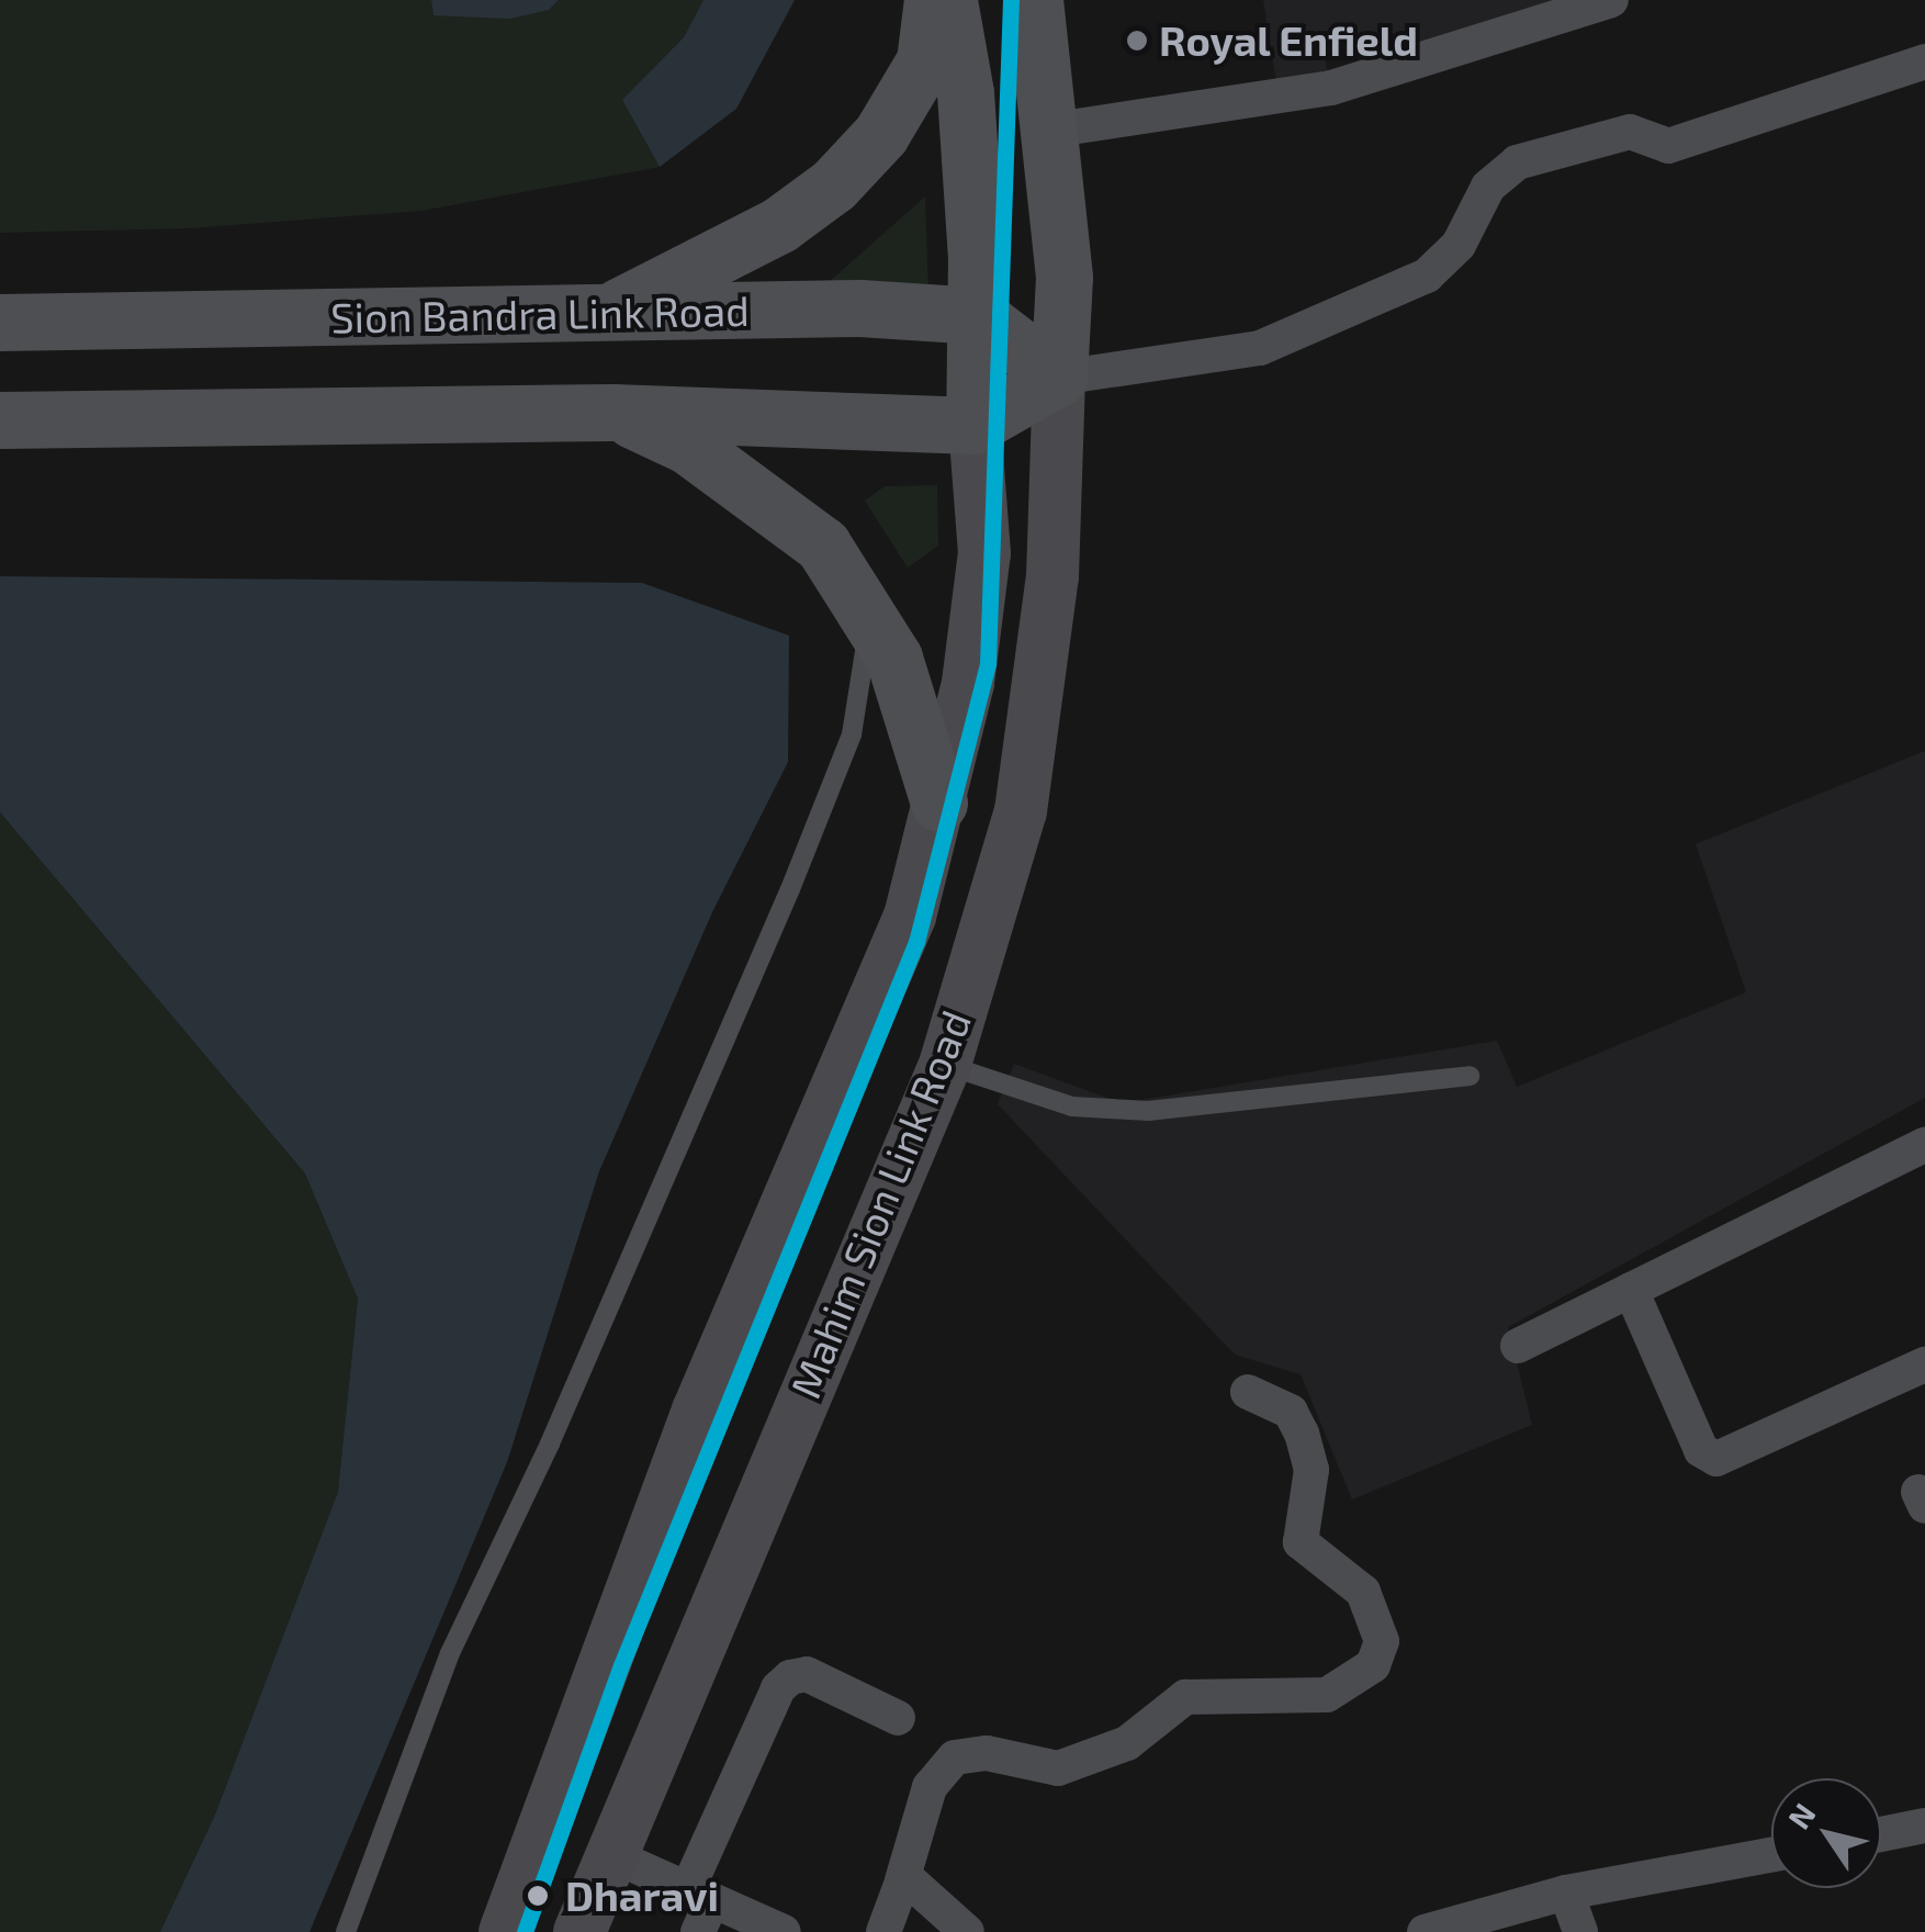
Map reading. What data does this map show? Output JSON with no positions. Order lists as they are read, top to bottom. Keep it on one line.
{"streets":{"main road":["Sion Bandra Link Road","Mahim Sion Link Road"]},"places":["Royal Enfield","Dharavi"],"north":"top left"}
